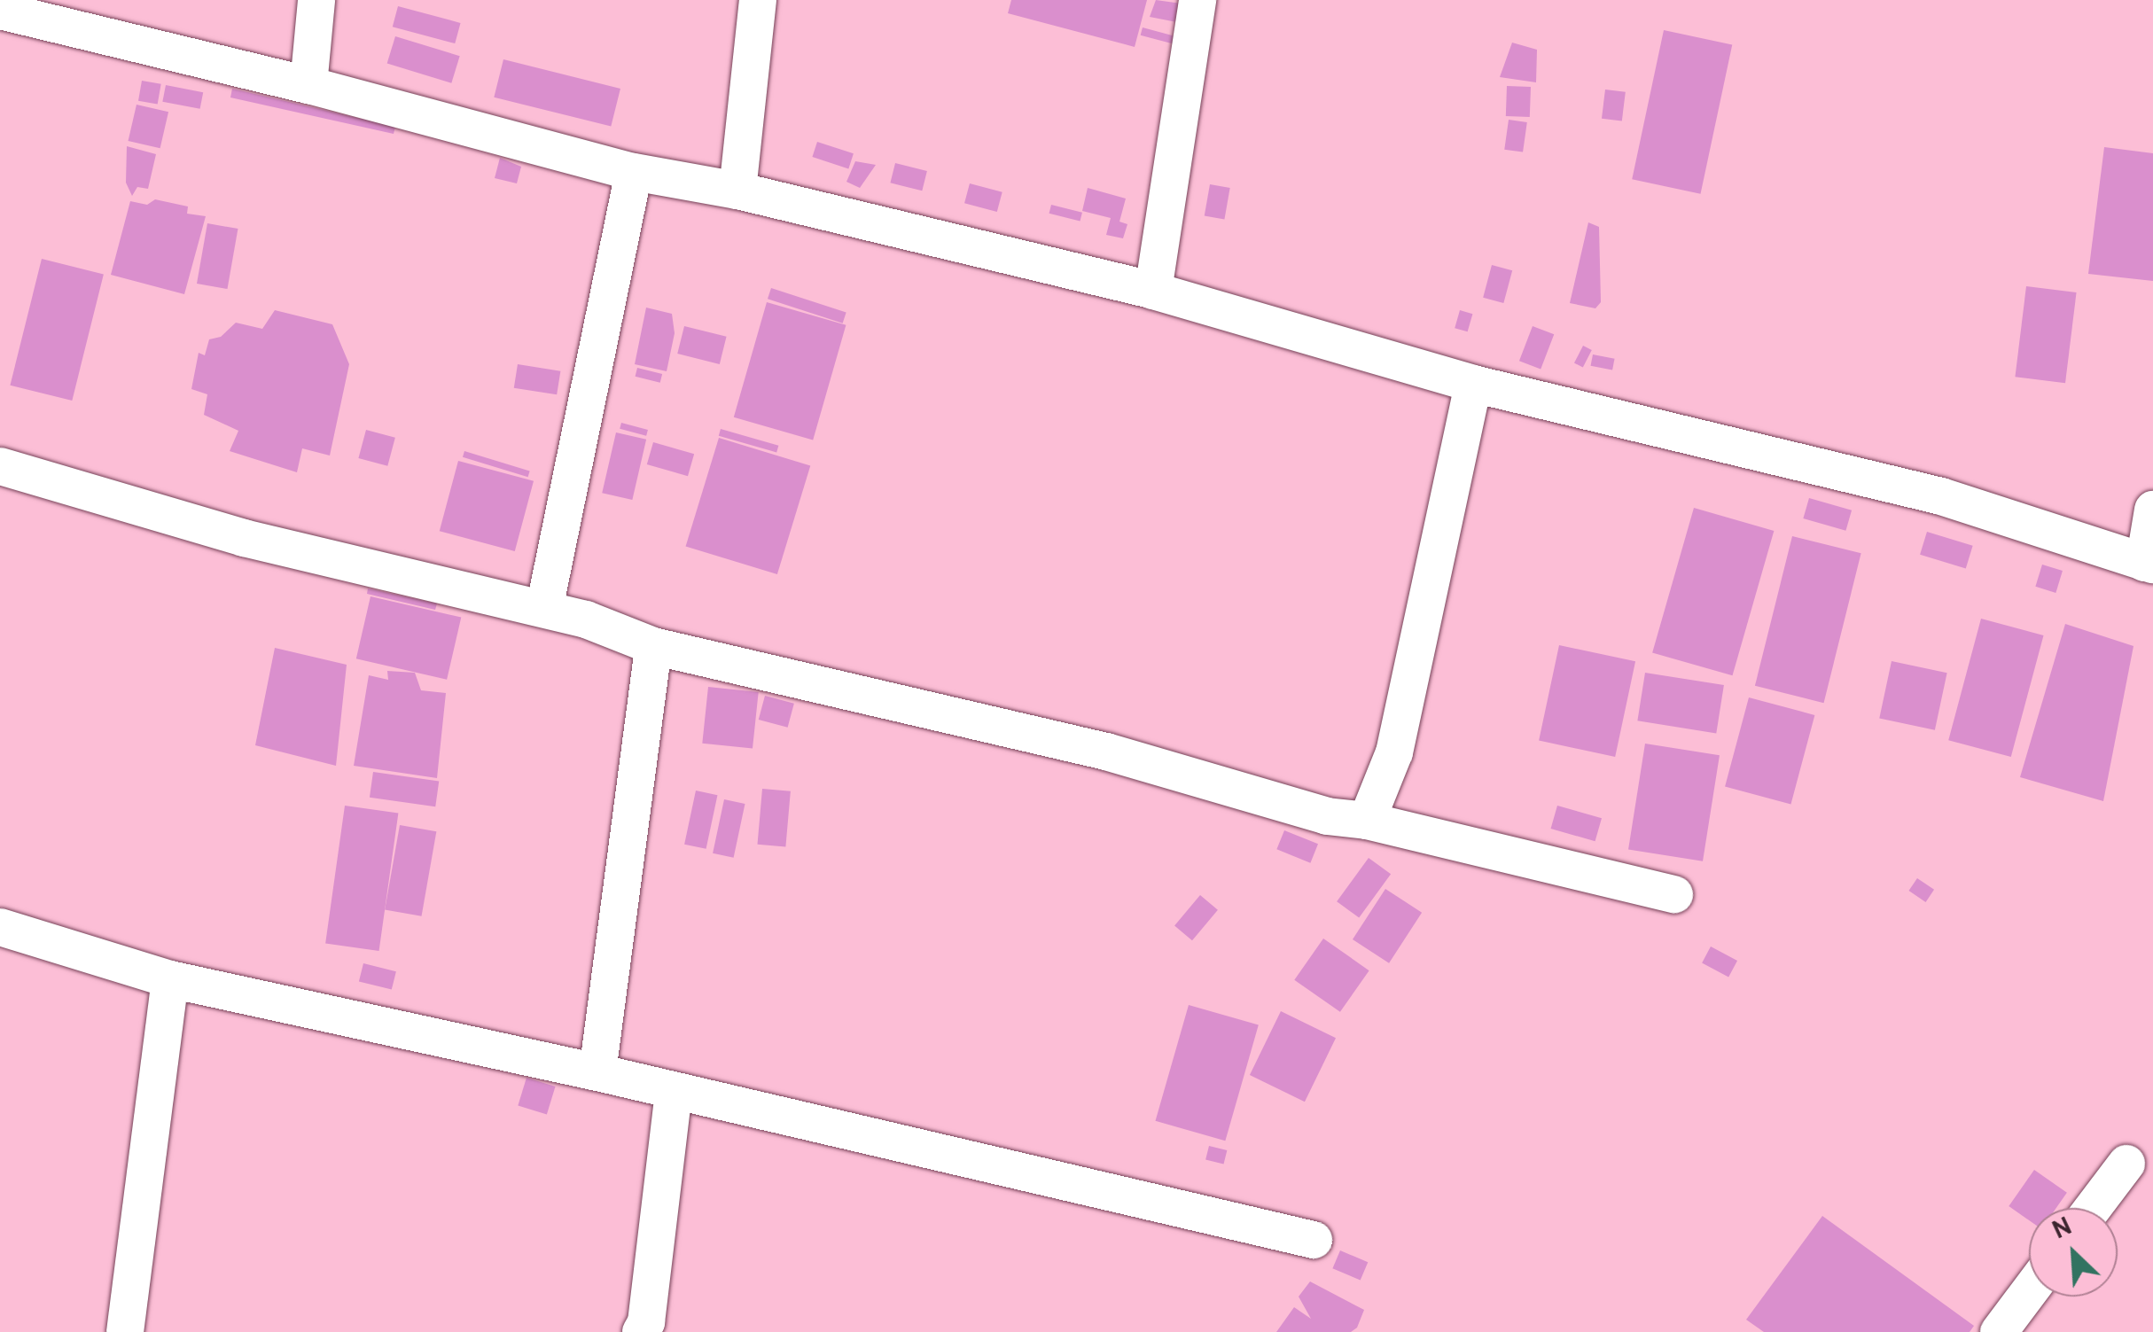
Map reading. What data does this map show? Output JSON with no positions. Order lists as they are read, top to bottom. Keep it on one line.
{"north":"top left"}
